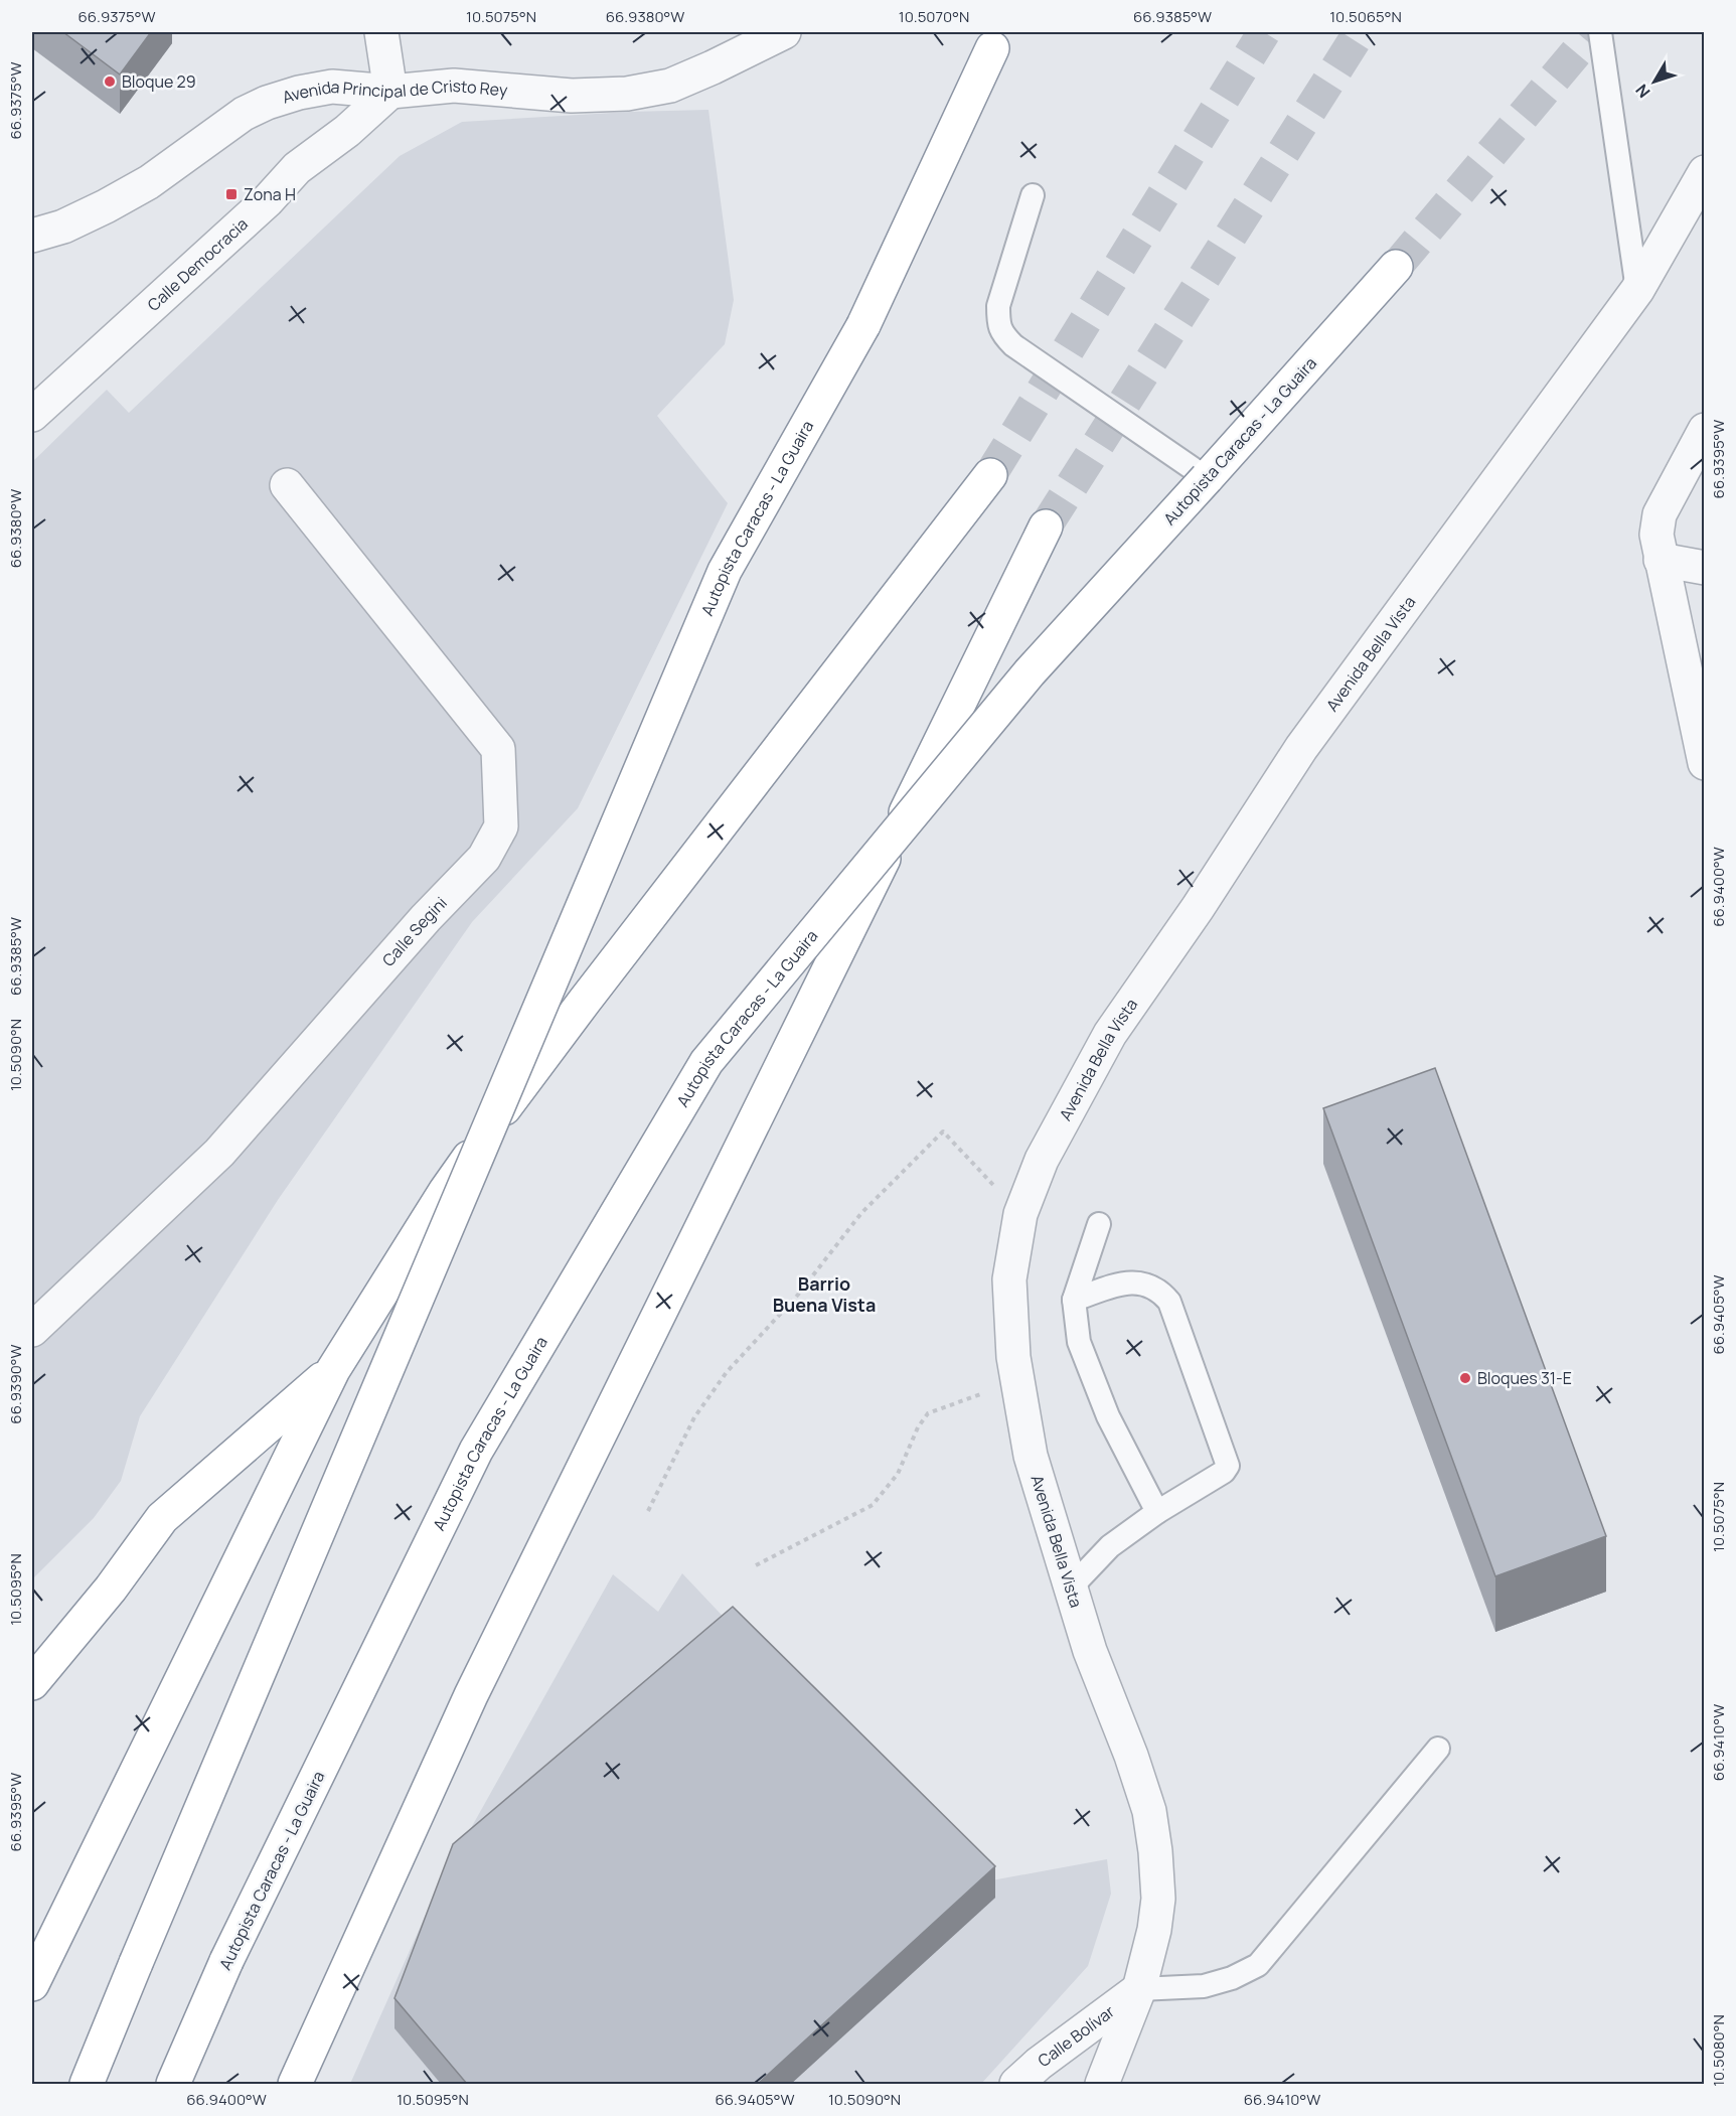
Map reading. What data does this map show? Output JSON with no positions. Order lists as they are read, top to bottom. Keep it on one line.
{"streets":{"highway":["Autopista Caracas - La Guaira"],"street":["Avenida Principal de Cristo Rey","Calle Democracia","Avenida Bella Vista","Calle Segini","Calle Bolívar"]},"crossings":[["Avenida Principal de Cristo Rey","Calle Democracia"],["Avenida Bella Vista","Calle Bolívar"]],"districts":["Barrio Buena Vista"],"places":{"other":["Bloque 29","Bloques 31-E"],"transit":["Zona H"]},"north":"bottom left","coordinates":["66.9375°W","10.5075°N","66.9380°W","10.5070°N","66.9385°W","10.5065°N","66.9395°W","66.9400°W","10.5090°N","66.9405°W","66.9390°W","10.5095°N","66.9410°W","10.5080°N"]}
